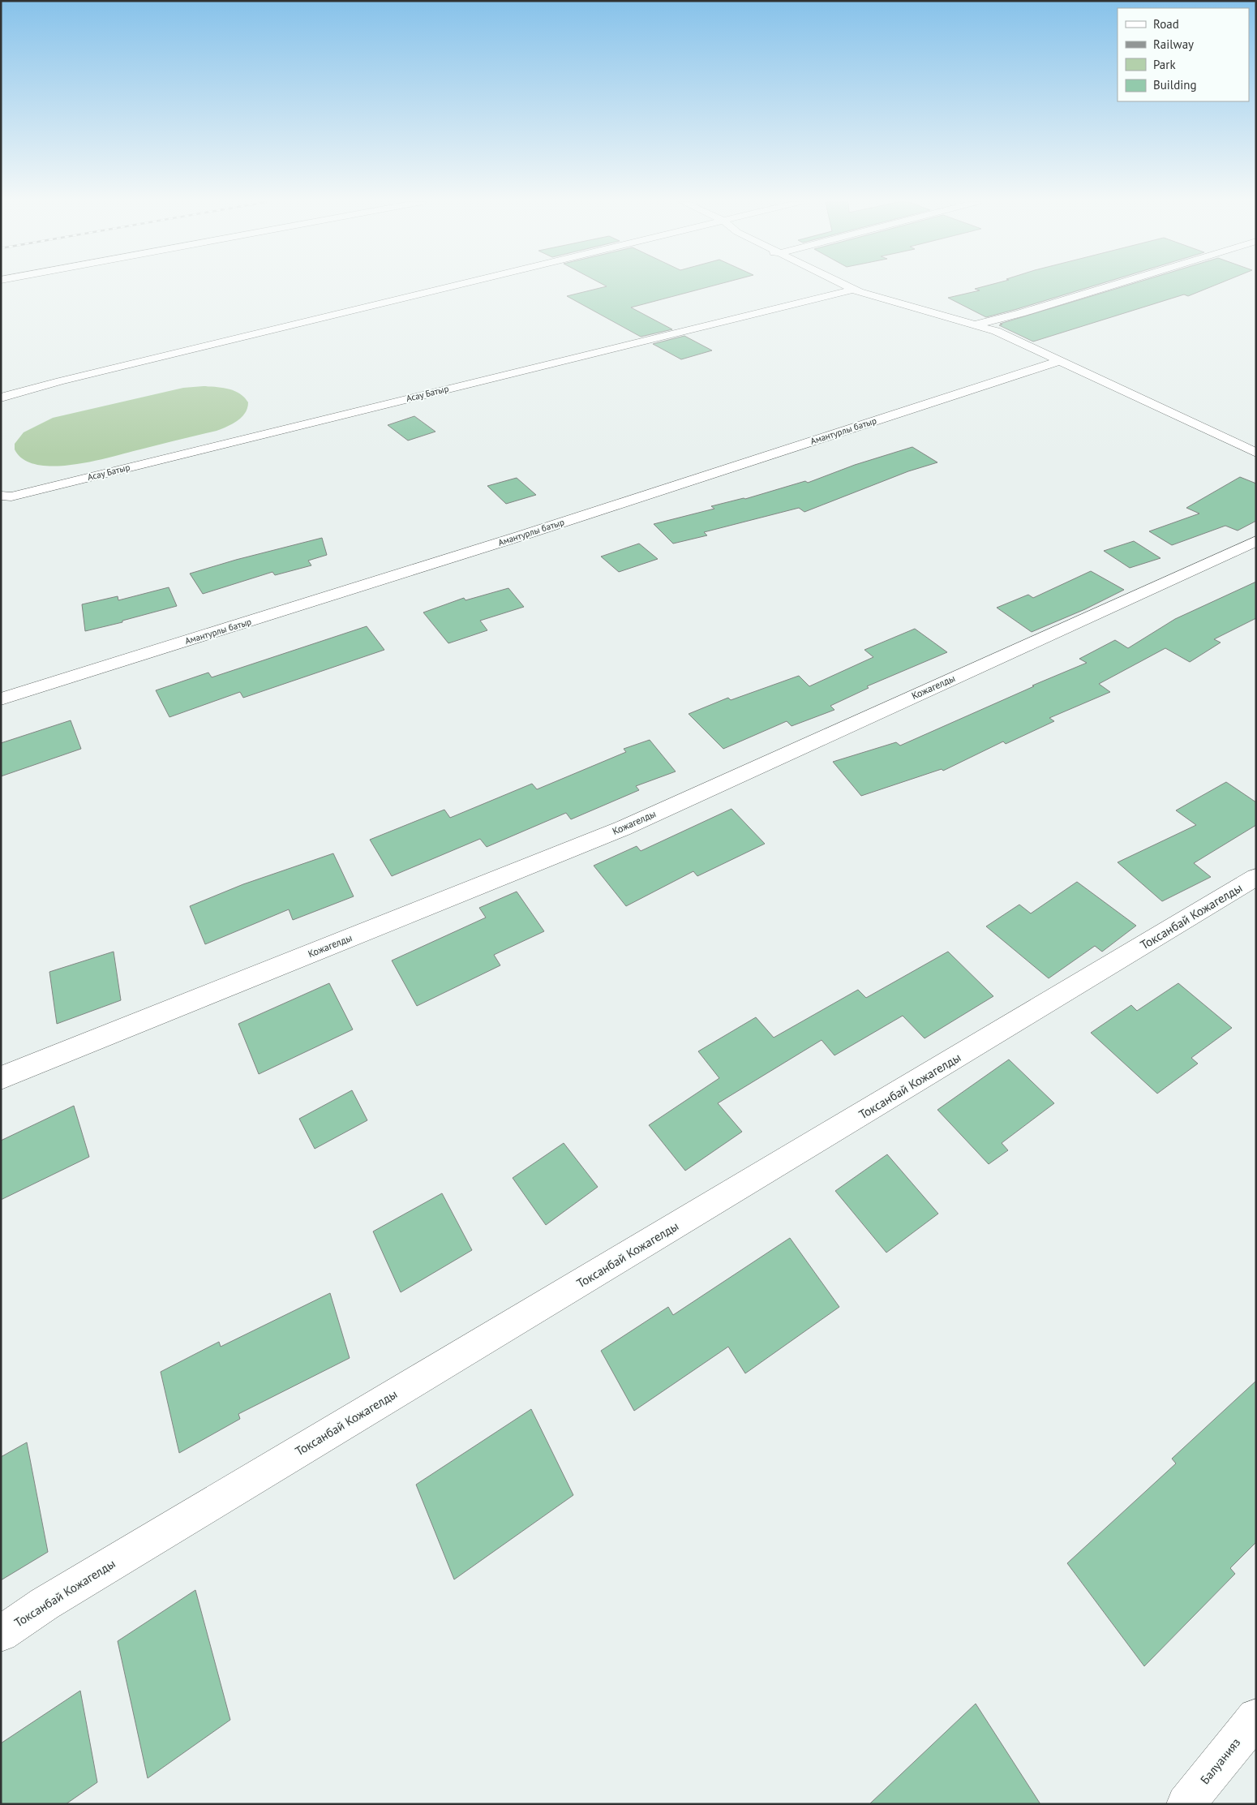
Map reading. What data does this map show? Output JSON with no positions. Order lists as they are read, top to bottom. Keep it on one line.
{"streets":{"street":["Асау Батыр","Амантурлы батыр","Кожагелды","Токсанбай Кожагелды","Балуанияз"]},"legend":["Road","Railway","Park","Building"]}
